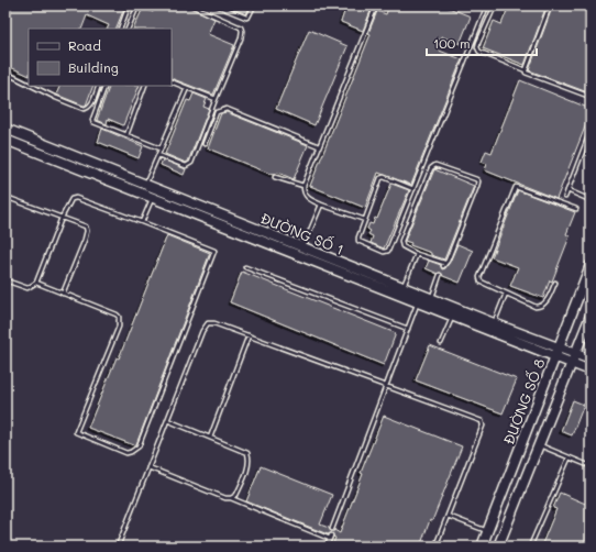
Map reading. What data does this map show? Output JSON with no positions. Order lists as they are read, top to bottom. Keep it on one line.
{"streets":{"street":["ĐƯỜNG SỐ 1","ĐƯỜNG SỐ 8"]},"crossings":[["ĐƯỜNG SỐ 1","ĐƯỜNG SỐ 8"]],"legend":["Road","Building"],"scale_bar":"100 m"}
